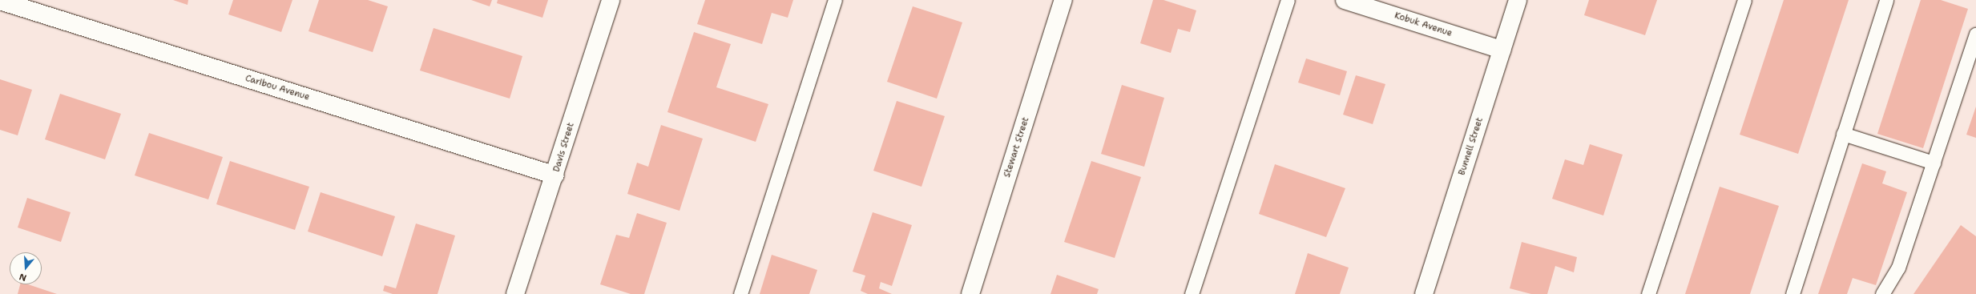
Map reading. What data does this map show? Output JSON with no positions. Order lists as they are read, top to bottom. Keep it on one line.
{"streets":{"street":["Kobuk Avenue","Caribou Avenue","Bunnell Street","Davis Street","Stewart Street"]},"crossings":[["Kobuk Avenue","Bunnell Street"],["Caribou Avenue","Davis Street"]],"north":"bottom"}
